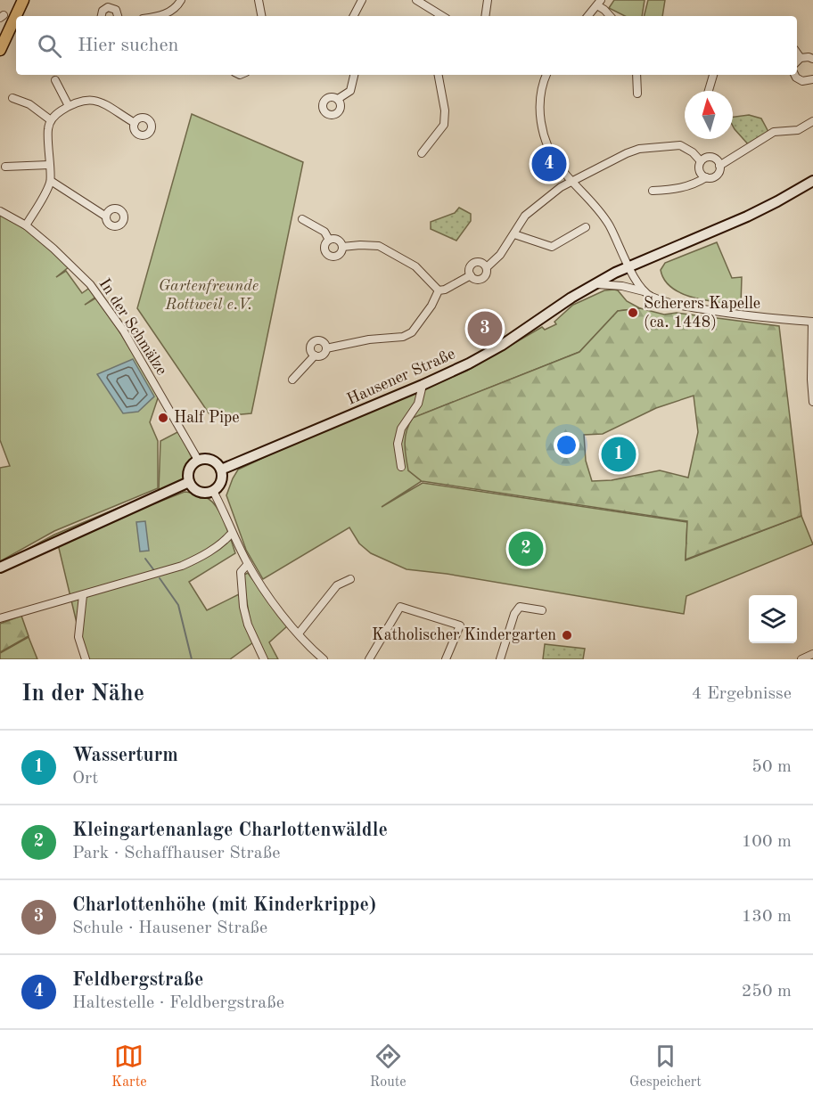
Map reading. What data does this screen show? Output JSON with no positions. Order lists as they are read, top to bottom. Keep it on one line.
{"streets":{"main road":["Hausener Straße"],"street":["In der Schmälze"]},"crossings":[["In der Schmälze","Hausener Straße"]],"parks":["Gartenfreunde Rottweil e.V."],"places":["Scherers Kapelle (ca. 1448)","Half Pipe","Katholischer Kindergarten"],"north":"top","page":{"search":"Hier suchen","pins":["4","3","1","2"],"heading":["In der Nähe","4 Ergebnisse"],"list":[{"mark":"1","name":"Wasserturm","note":"Ort","value":"50 m"},{"mark":"2","name":"Kleingartenanlage Charlottenwäldle","note":"Park · Schaffhauser Straße","value":"100 m"},{"mark":"3","name":"Charlottenhöhe (mit Kinderkrippe)","note":"Schule · Hausener Straße","value":"130 m"},{"mark":"4","name":"Feldbergstraße","note":"Haltestelle · Feldbergstraße","value":"250 m"}],"nav":["Karte","Route","Gespeichert"]}}
